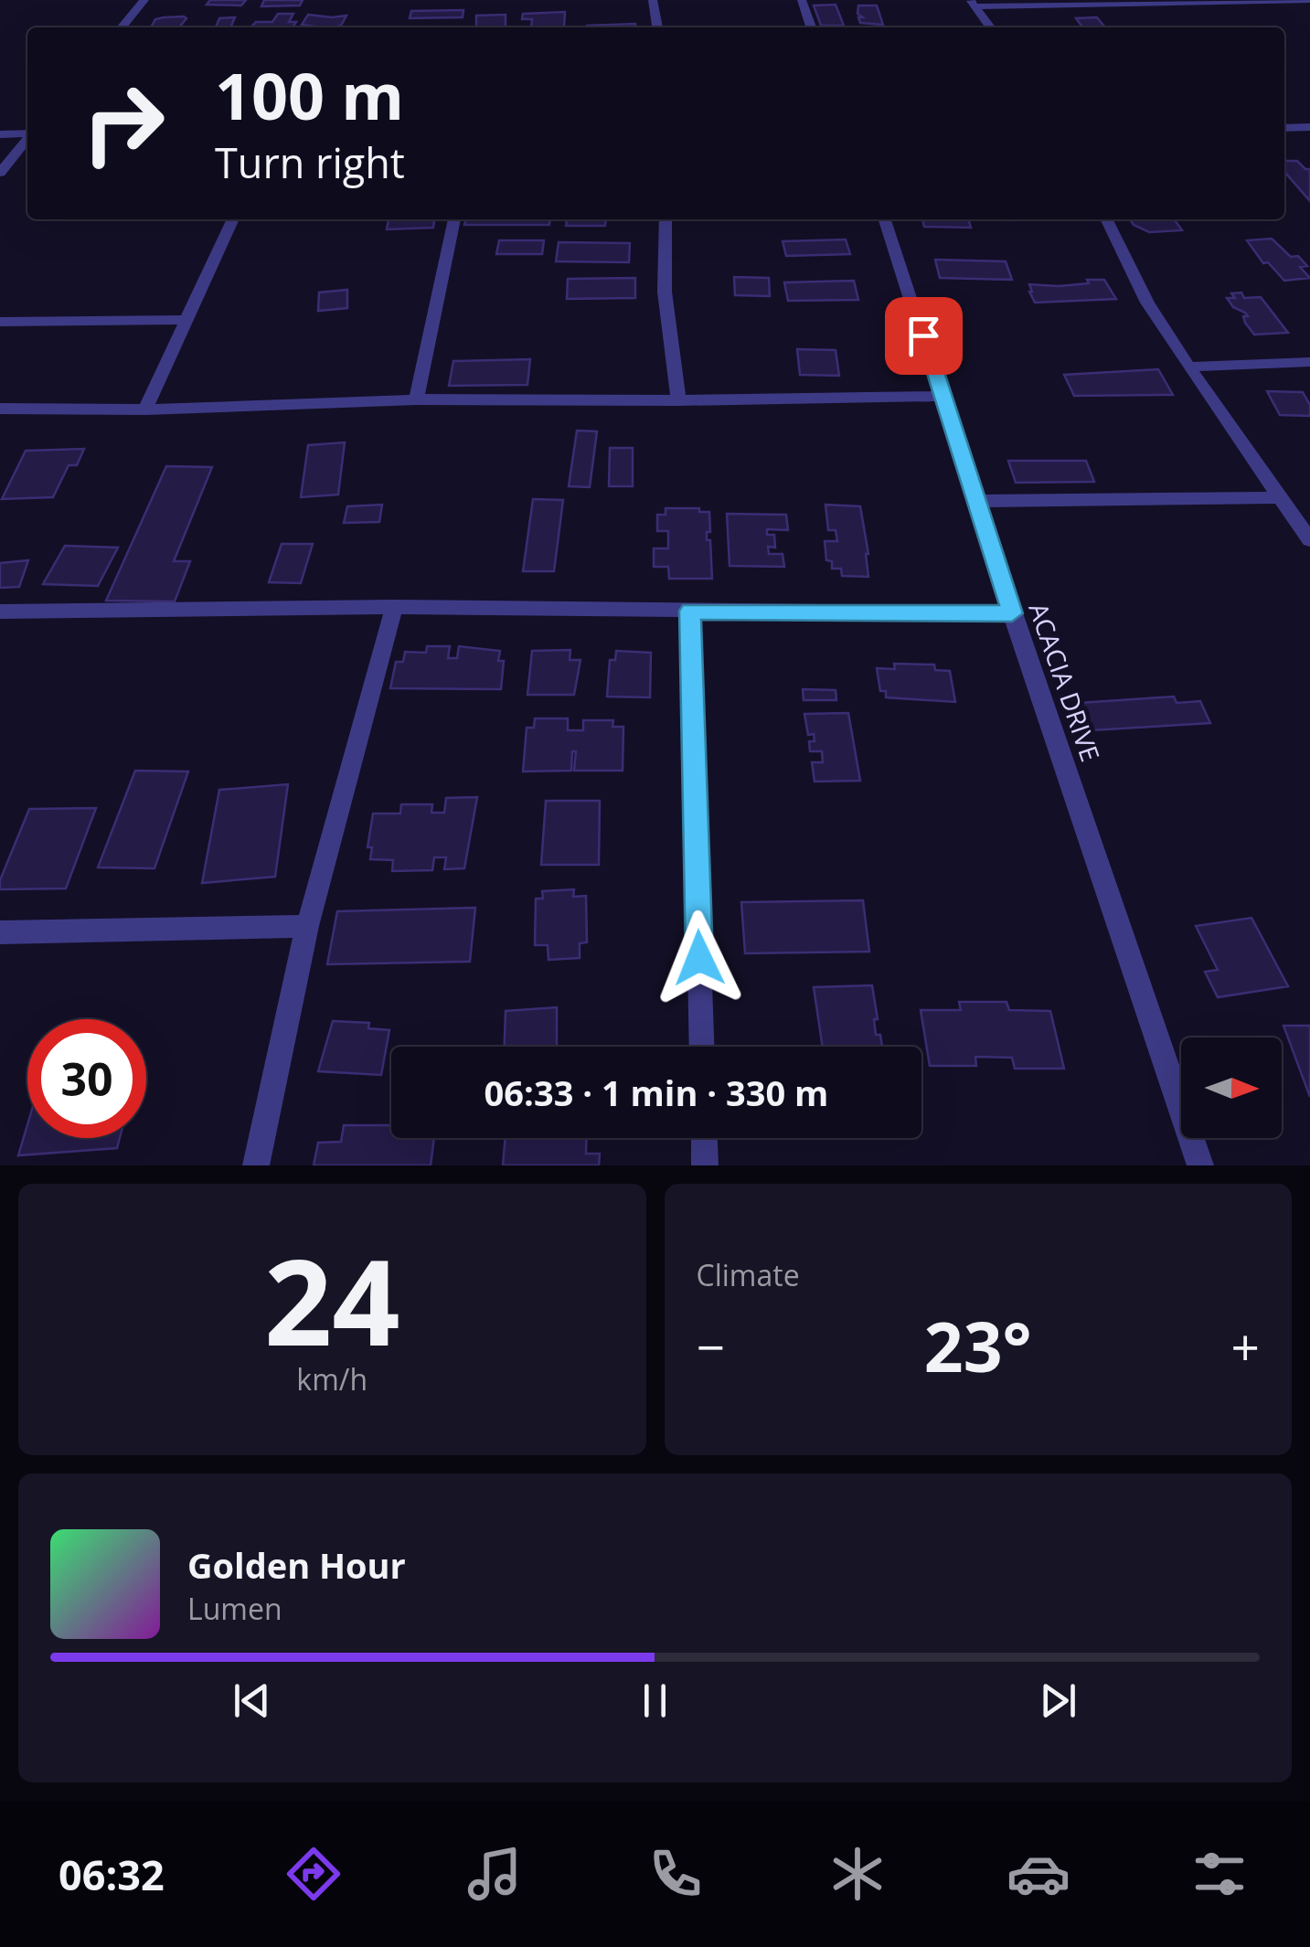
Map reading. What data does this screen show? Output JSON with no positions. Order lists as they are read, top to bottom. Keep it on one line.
{"streets":{"street":["ACACIA DRIVE"]},"north":"right","page":{"turn":["100 m","Turn right"],"limit":"30","trip":"06:33 · 1 min · 330 m","tile":[["24","km/h"],"Climate"],"heat":["−","23°","+"],"song":["Golden Hour","Lumen"],"tabs":"06:32"}}
